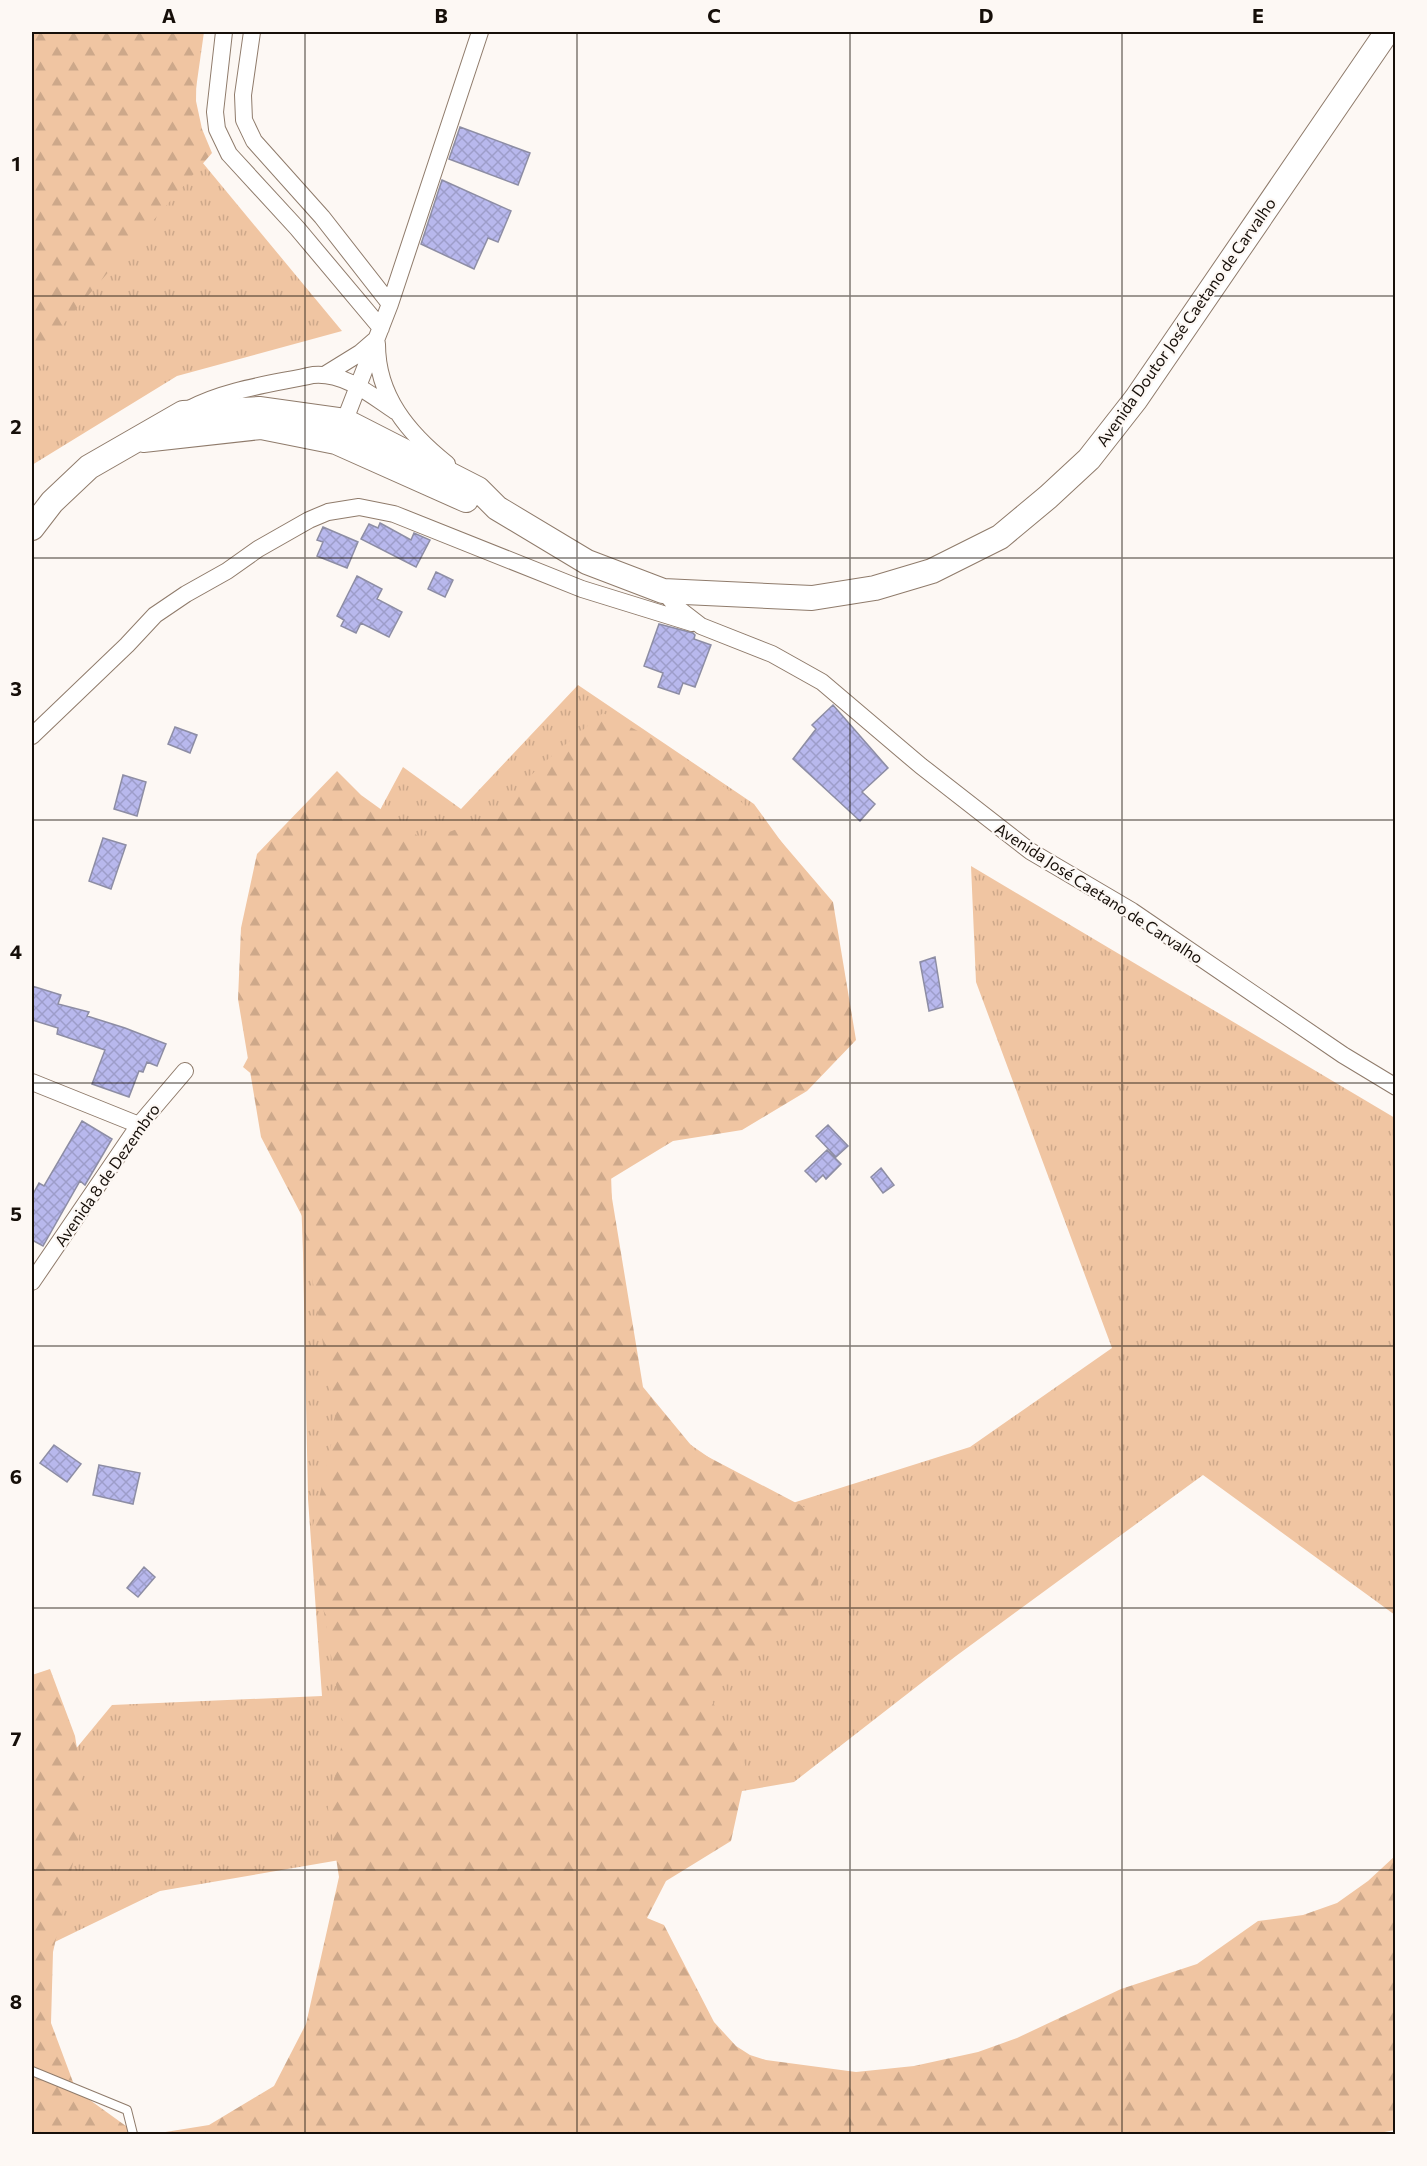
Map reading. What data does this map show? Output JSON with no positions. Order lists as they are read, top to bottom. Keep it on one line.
{"streets":{"main road":["Avenida Doutor José Caetano de Carvalho"],"street":["Avenida José Caetano de Carvalho","Avenida 8 de Dezembro"]},"crossings":[["Avenida Doutor José Caetano de Carvalho","Avenida José Caetano de Carvalho"]],"grid":{"columns":["A","B","C","D","E"],"rows":["1","2","3","4","5","6","7","8"]}}
